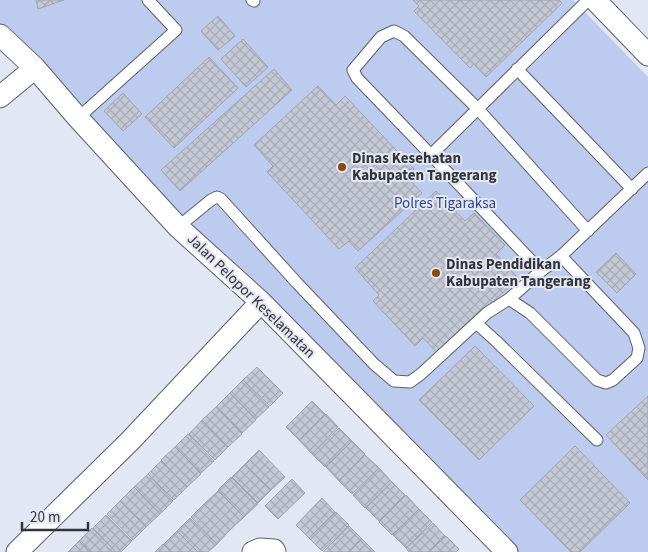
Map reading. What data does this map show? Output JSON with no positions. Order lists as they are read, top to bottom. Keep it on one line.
{"streets":{"street":["Jalan Pelopor Keselamatan"]},"parks":["Polres Tigaraksa"],"places":["Dinas Kesehatan Kabupaten Tangerang","Dinas Pendidikan Kabupaten Tangerang"],"scale_bar":"20 m"}
